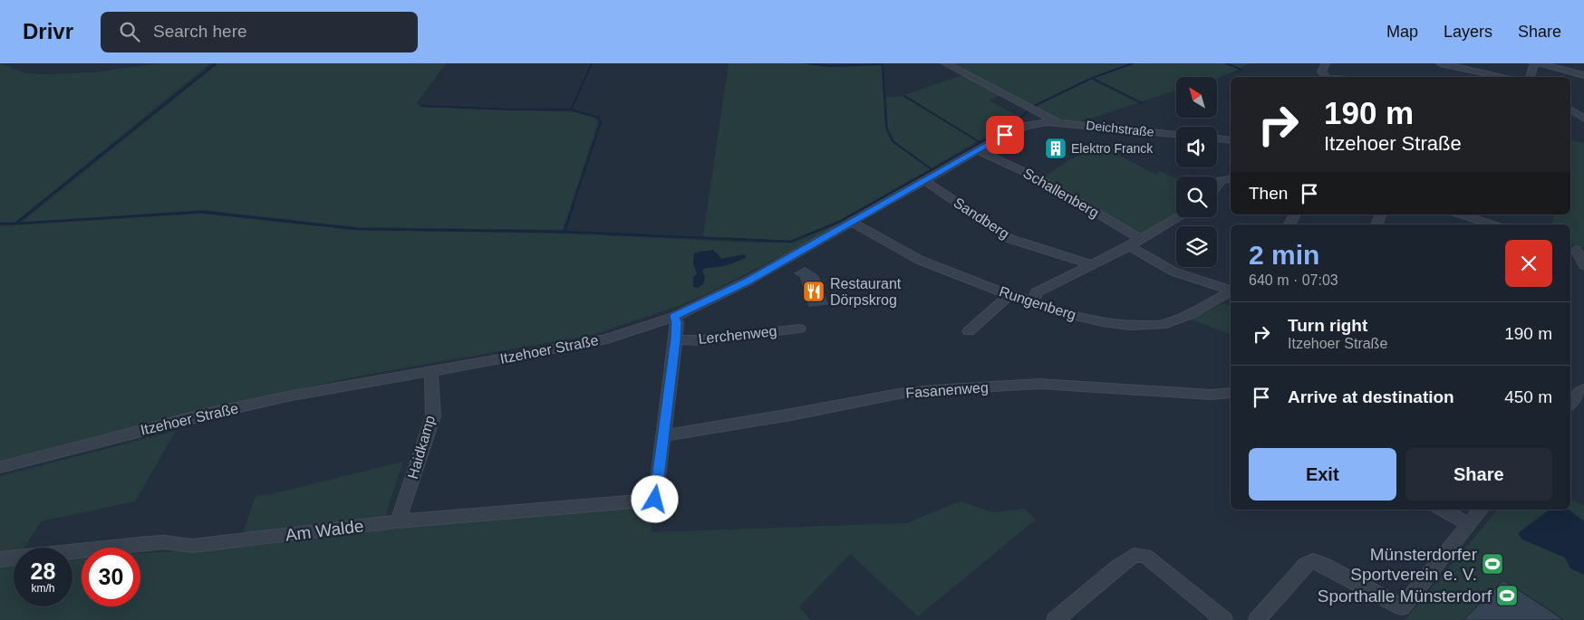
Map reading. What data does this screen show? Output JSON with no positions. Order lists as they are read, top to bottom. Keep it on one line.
{"streets":{"street":["Deichstraße","Schallenberg","Sandberg","Rungenberg","Lerchenweg","Itzehoer Straße","Fasanenweg","Haidkamp","Am Walde"]},"crossings":[["Deichstraße","Itzehoer Straße"],["Schallenberg","Itzehoer Straße"],["Sandberg","Itzehoer Straße"],["Rungenberg","Itzehoer Straße"],["Itzehoer Straße","Haidkamp"],["Fasanenweg","Am Walde"],["Haidkamp","Am Walde"]],"places":{"building":["Elektro Franck"],"restaurant":["Restaurant Dörpskrog"],"sports":["Münsterdorfer Sportverein e. V.","Sporthalle Münsterdorf"]},"north":"top left","page":{"header":"Drivr","search":"Search here","nav":["Map","Layers","Share"],"turn":["190 m","Itzehoer Straße"],"then":"Then","heading":["2 min","640 m · 07:03"],"list":[{"name":"Turn right","note":"Itzehoer Straße","value":"190 m"},{"name":"Arrive at destination","value":"450 m"}],"buttons":["Exit","Share"],"speed":"28 km/h","limit":"30"}}
